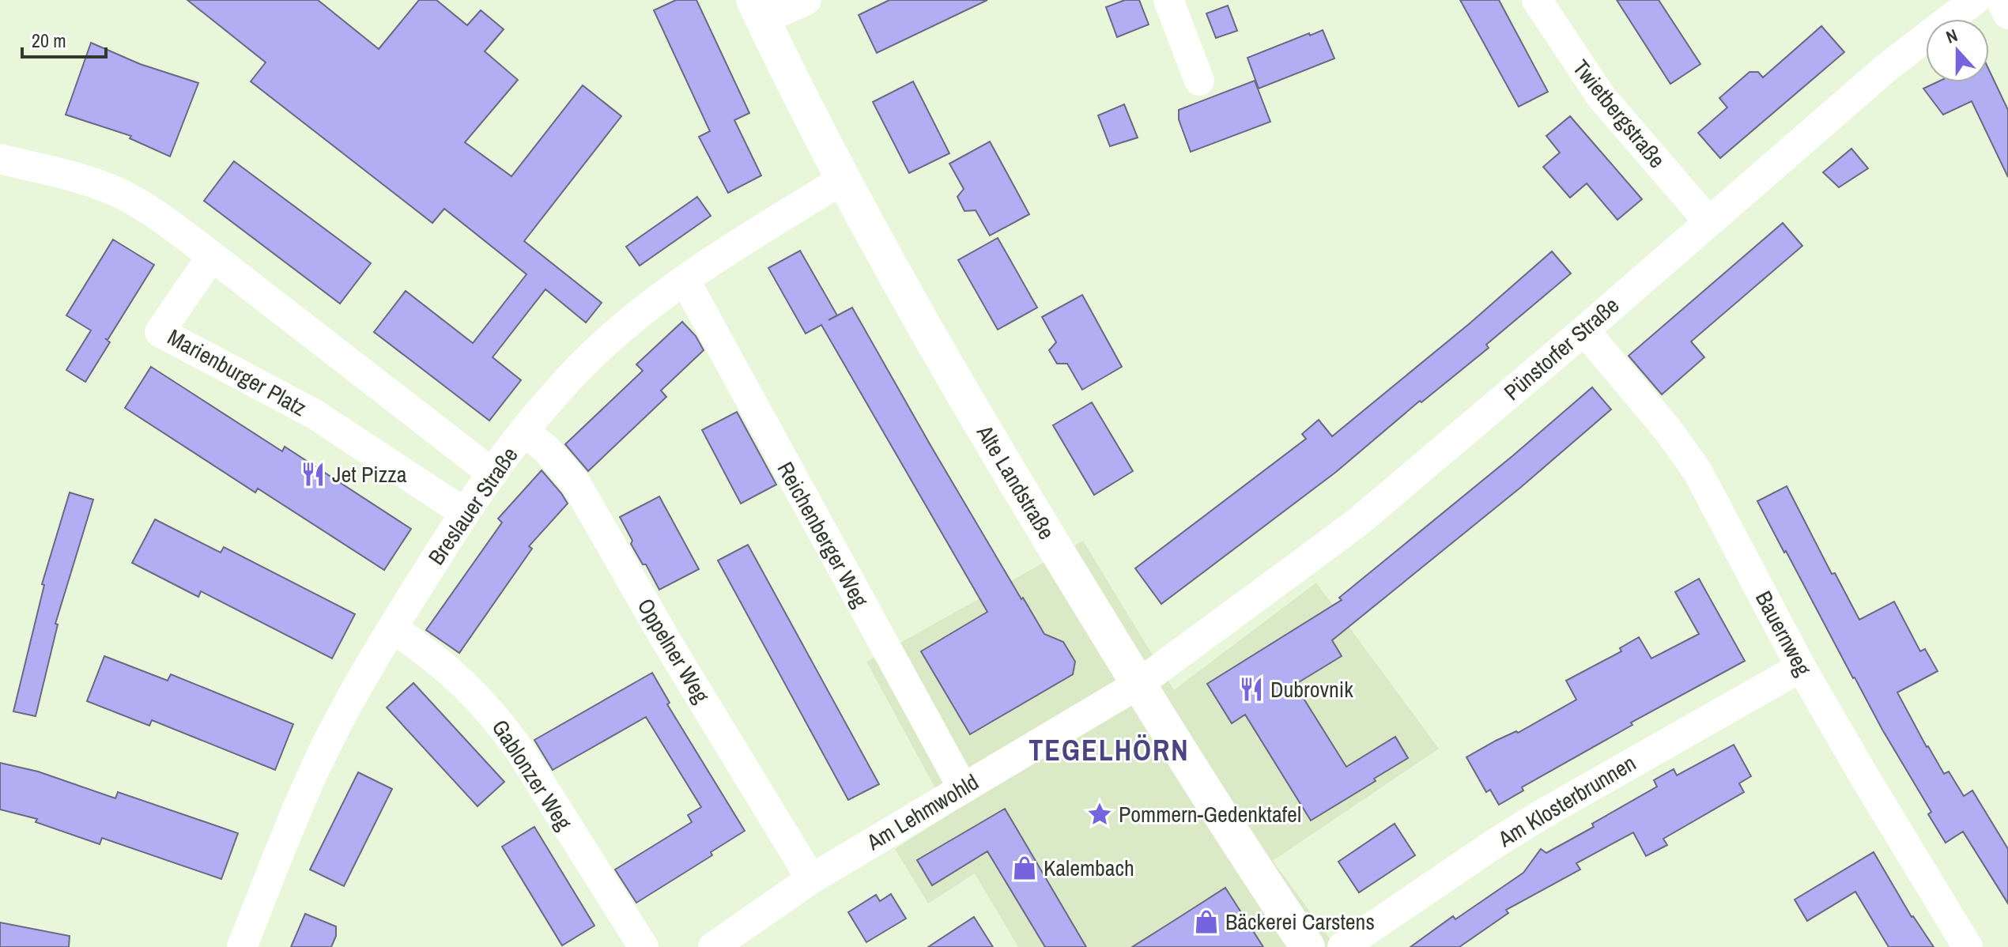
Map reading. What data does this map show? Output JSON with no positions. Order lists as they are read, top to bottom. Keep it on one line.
{"streets":{"street":["Twietbergstraße","Pünstorfer Straße","Marienburger Platz","Alte Landstraße","Breslauer Straße","Reichenberger Weg","Bauernweg","Oppelner Weg","Gablonzer Weg","Am Klosterbrunnen","Am Lehmwohld"]},"crossings":[["Twietbergstraße","Pünstorfer Straße"],["Pünstorfer Straße","Alte Landstraße"],["Pünstorfer Straße","Bauernweg"],["Pünstorfer Straße","Am Lehmwohld"],["Marienburger Platz","Breslauer Straße"],["Alte Landstraße","Breslauer Straße"],["Alte Landstraße","Am Lehmwohld"],["Breslauer Straße","Reichenberger Weg"],["Breslauer Straße","Oppelner Weg"],["Breslauer Straße","Gablonzer Weg"],["Reichenberger Weg","Am Lehmwohld"],["Bauernweg","Am Klosterbrunnen"],["Oppelner Weg","Am Lehmwohld"]],"districts":["TEGELHÖRN"],"places":{"restaurant":["Jet Pizza","Dubrovnik"],"place":["Pommern-Gedenktafel"],"shop":["Kalembach","Bäckerei Carstens"]},"scale_bar":"20 m","north":"top"}
